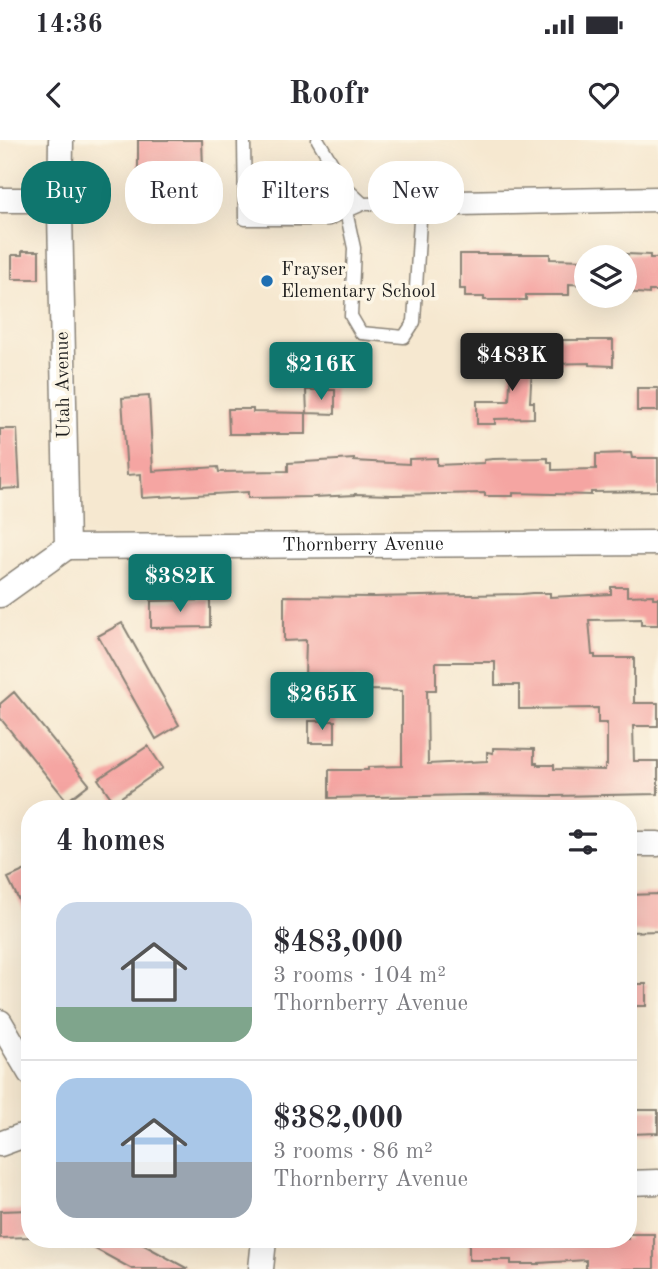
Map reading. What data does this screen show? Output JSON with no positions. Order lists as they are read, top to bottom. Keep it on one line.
{"streets":{"street":["Utah Avenue","Thornberry Avenue"]},"crossings":[["Utah Avenue","Thornberry Avenue"]],"places":["Frayser Elementary School"],"page":{"status":"14:36","header":"Roofr","chip":["Buy","Rent","Filters","New"],"price":["$483K","$216K","$382K","$265K"],"heading":"4 homes","list":[{"name":"$483,000","note":"3 rooms · 104 m² · Thornberry Avenue"},{"name":"$382,000","note":"3 rooms · 86 m² · Thornberry Avenue"}]}}
